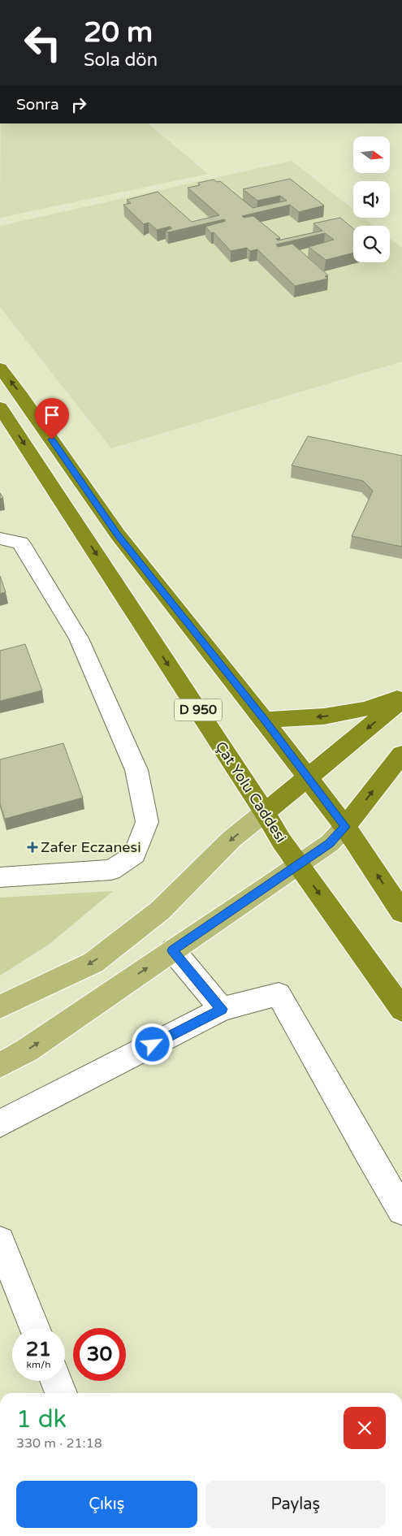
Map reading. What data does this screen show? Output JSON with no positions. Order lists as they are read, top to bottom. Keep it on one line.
{"streets":{"highway":["D 950","Çat Yolu Caddesi"]},"places":{"health":["Zafer Eczanesi"]},"north":"right","page":{"turn":["20 m","Sola dön"],"then":"Sonra","speed":"21 km/h","limit":"30","heading":["1 dk","330 m · 21:18"],"buttons":["Çıkış","Paylaş"]}}
